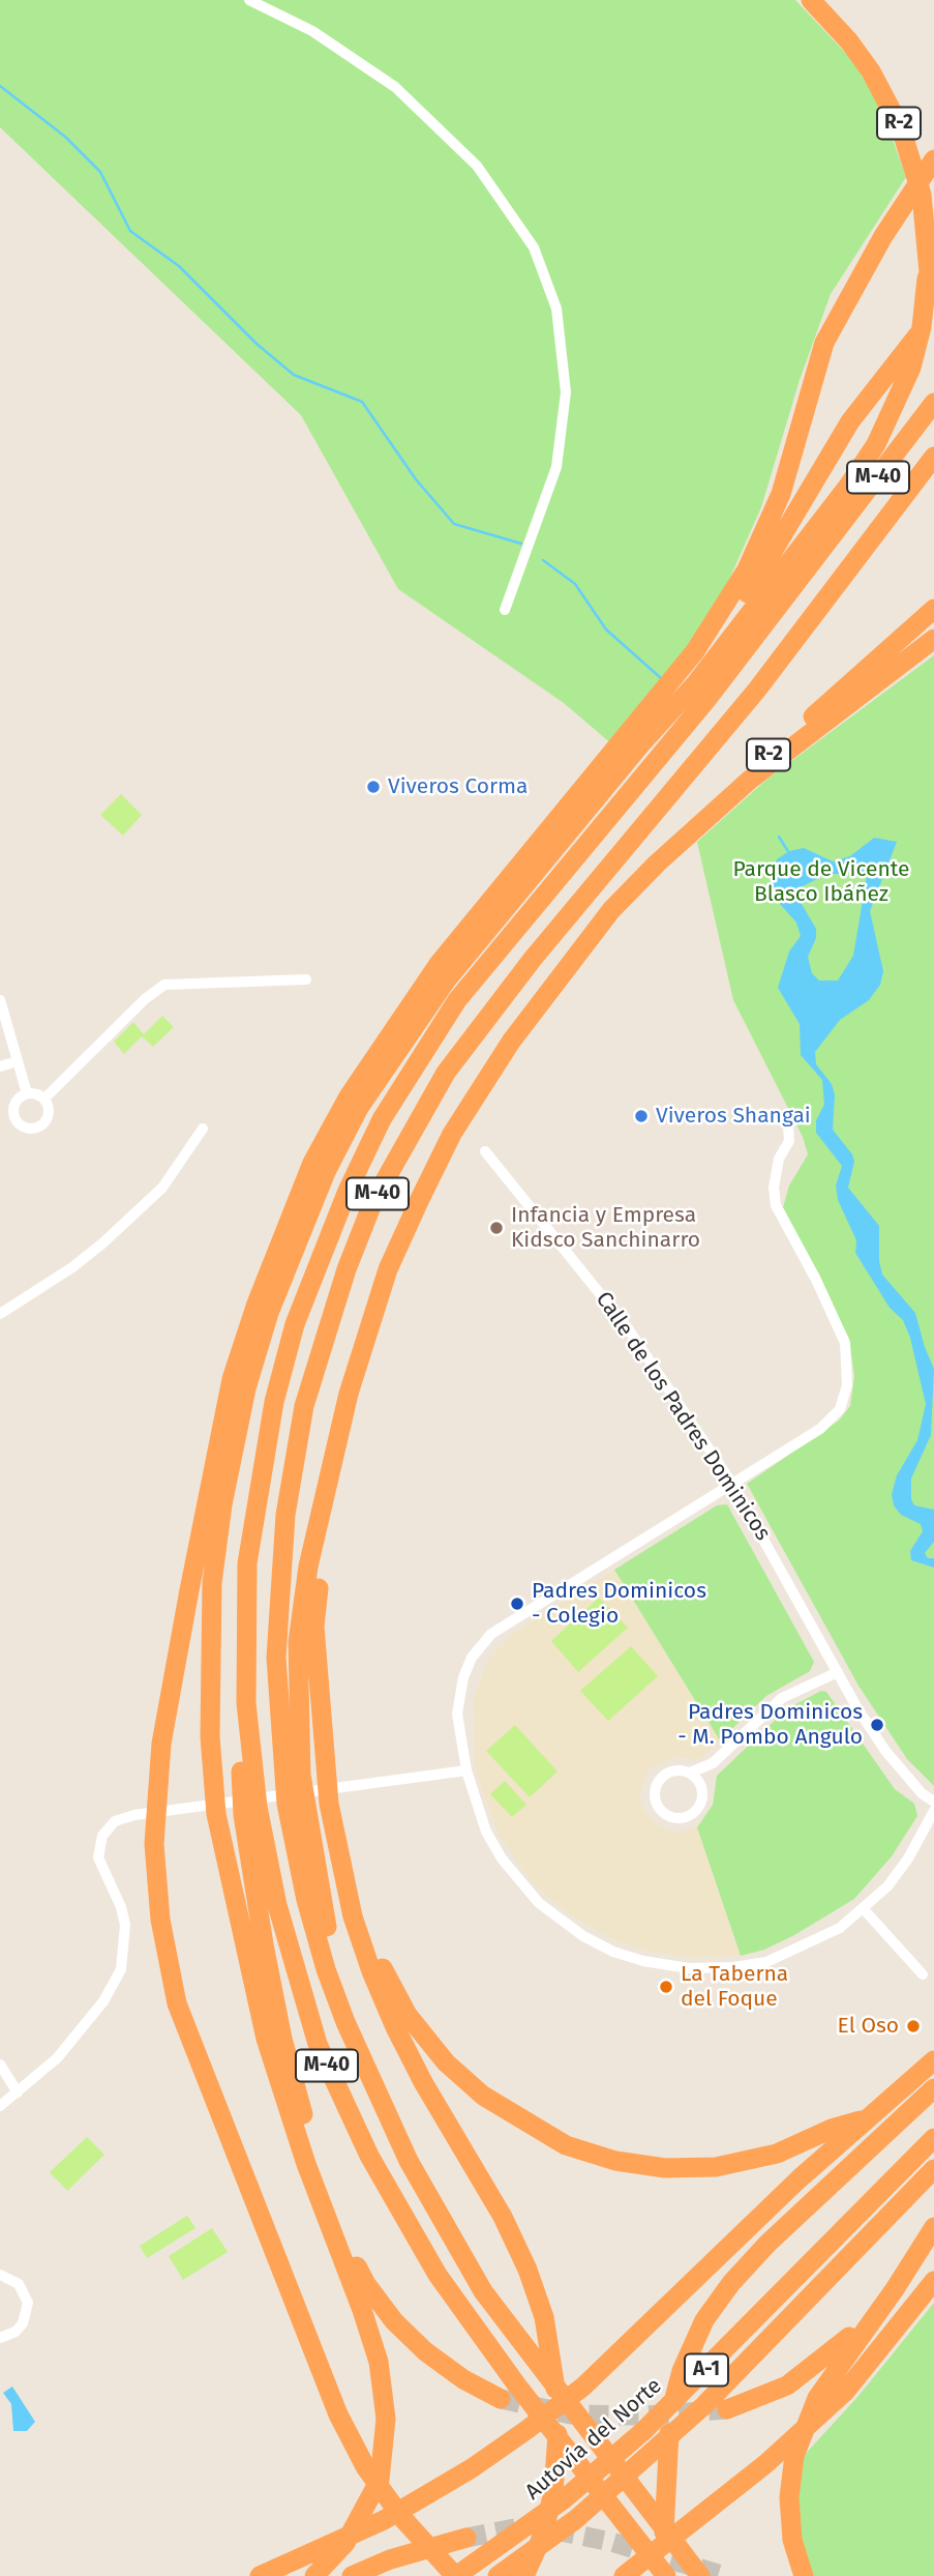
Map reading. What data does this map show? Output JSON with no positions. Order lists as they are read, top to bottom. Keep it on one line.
{"streets":{"highway":["R-2","M-40","A-1","Autovía del Norte"],"street":["Calle de los Padres Dominicos"]},"crossings":[["R-2","M-40"]],"parks":["Parque de Vicente Blasco Ibáñez"],"places":["Viveros Corma","Viveros Shangai","Infancia y Empresa Kidsco Sanchinarro","Padres Dominicos - Colegio","Padres Dominicos - M. Pombo Angulo","La Taberna del Foque","El Oso"]}
